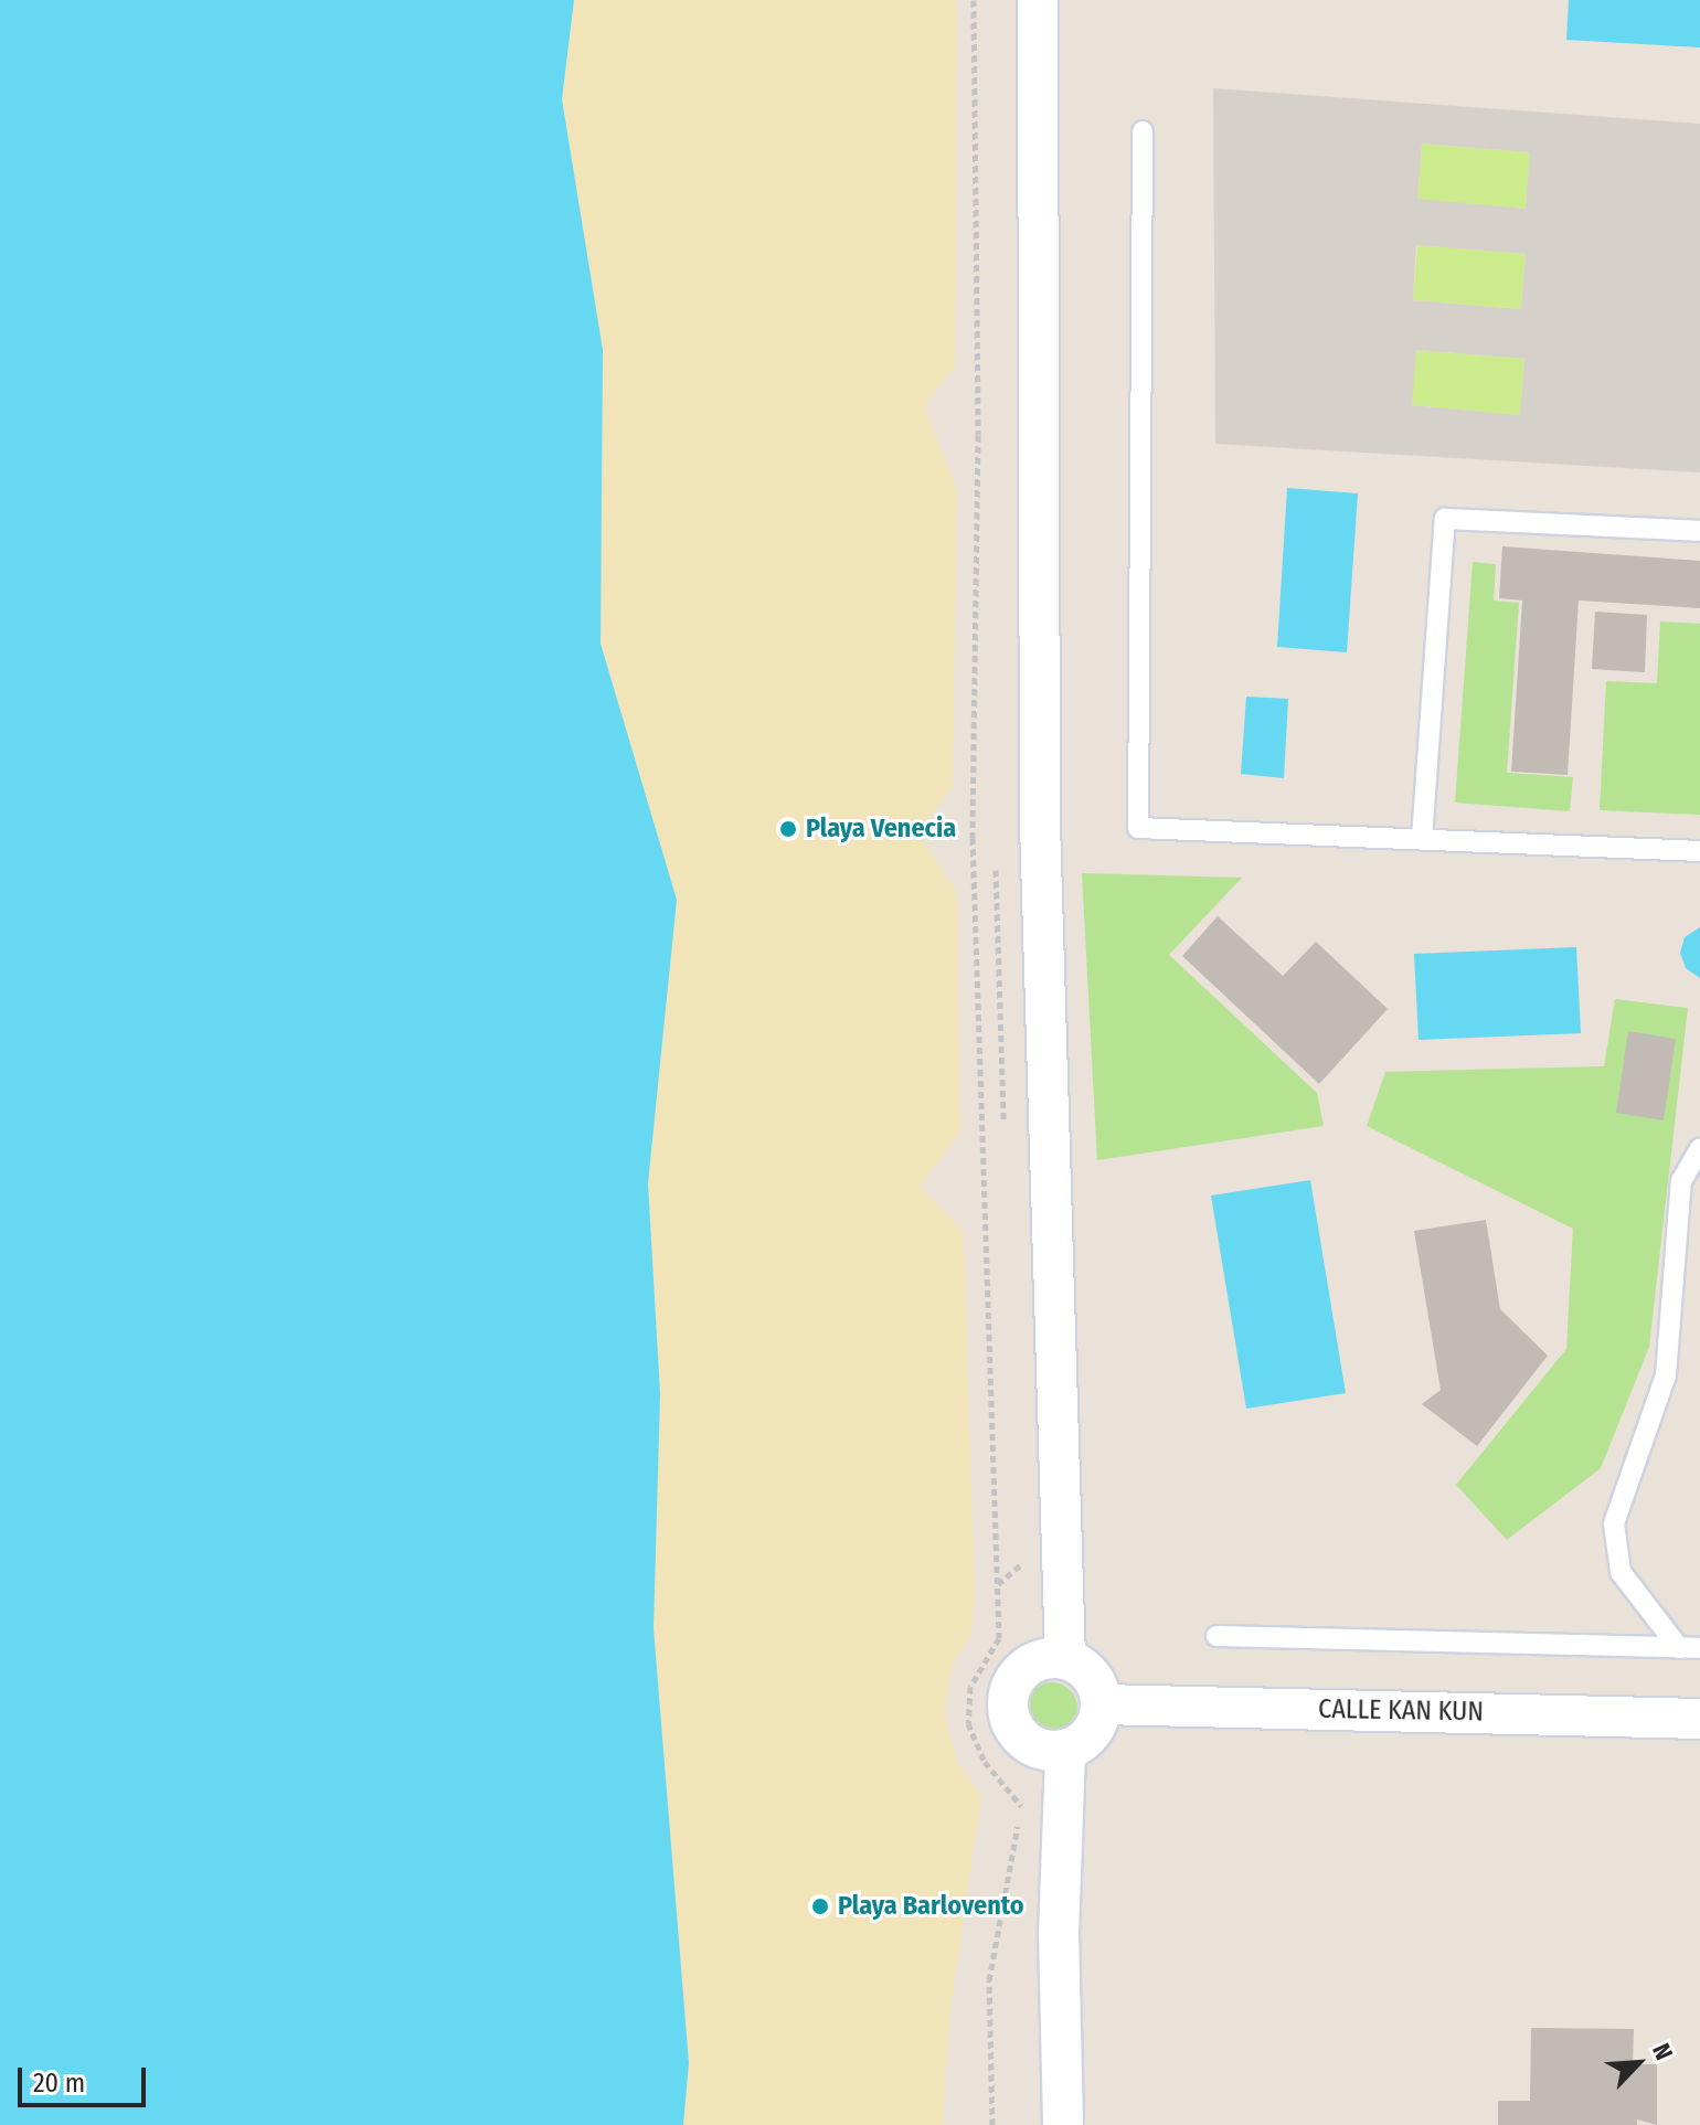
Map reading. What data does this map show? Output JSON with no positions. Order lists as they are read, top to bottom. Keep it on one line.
{"streets":{"street":["CALLE KAN KUN"]},"places":["Playa Venecia","Playa Barlovento"],"scale_bar":"20 m","north":"top right"}
